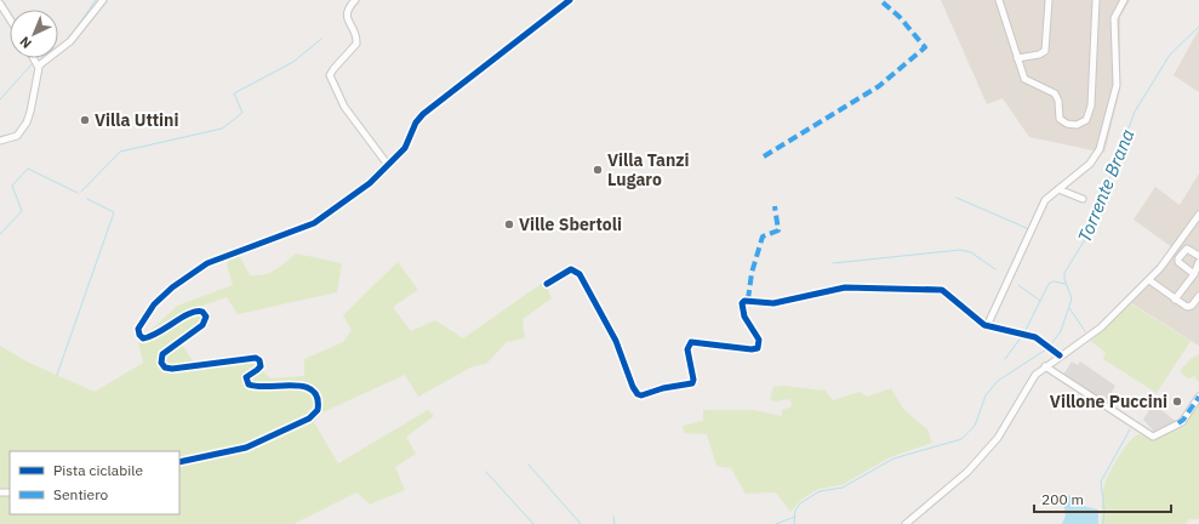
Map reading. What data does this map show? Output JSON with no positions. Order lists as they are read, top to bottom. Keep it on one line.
{"water":["Torrente Brana"],"places":["Villa Uttini","Villa Tanzi Lugaro","Ville Sbertoli","Villone Puccini"],"legend":["Pista ciclabile","Sentiero"],"scale_bar":"200 m","north":"bottom left"}
